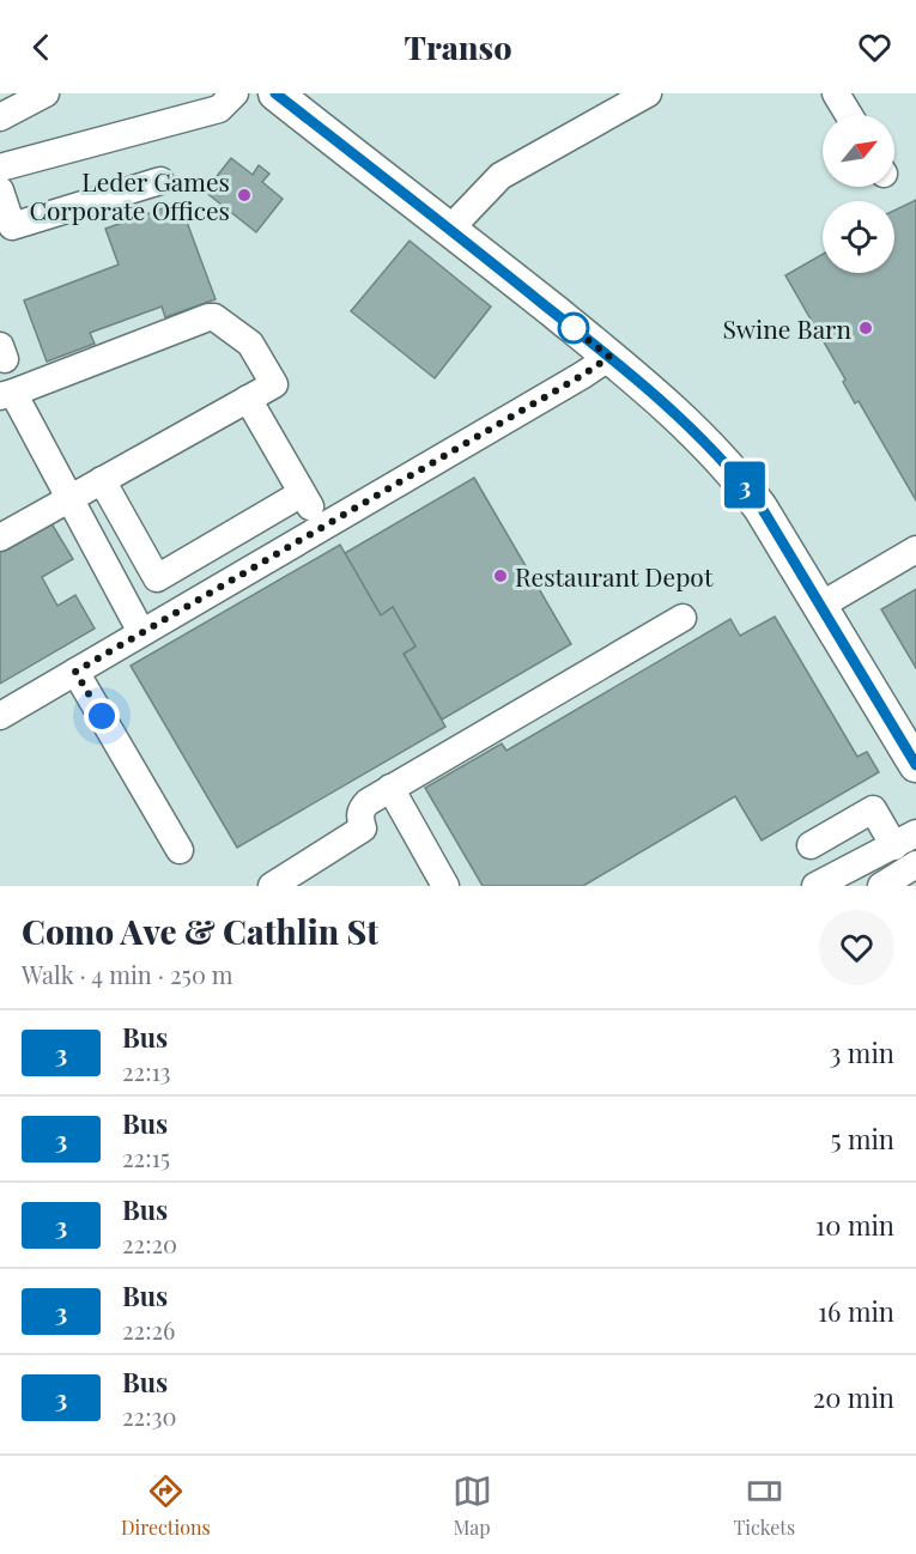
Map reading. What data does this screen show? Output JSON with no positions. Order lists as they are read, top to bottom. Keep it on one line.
{"places":["Leder Games Corporate Offices","Swine Barn","Restaurant Depot"],"lines":["bus line 3"],"north":"top right","page":{"header":"Transo","on_map":"3","heading":["Como Ave & Cathlin St","Walk · 4 min · 250 m"],"list":[{"mark":"3","name":"Bus","note":"22:13","value":"3 min"},{"mark":"3","name":"Bus","note":"22:15","value":"5 min"},{"mark":"3","name":"Bus","note":"22:20","value":"10 min"},{"mark":"3","name":"Bus","note":"22:26","value":"16 min"},{"mark":"3","name":"Bus","note":"22:30","value":"20 min"}],"tabs":["Directions","Map","Tickets"]}}
